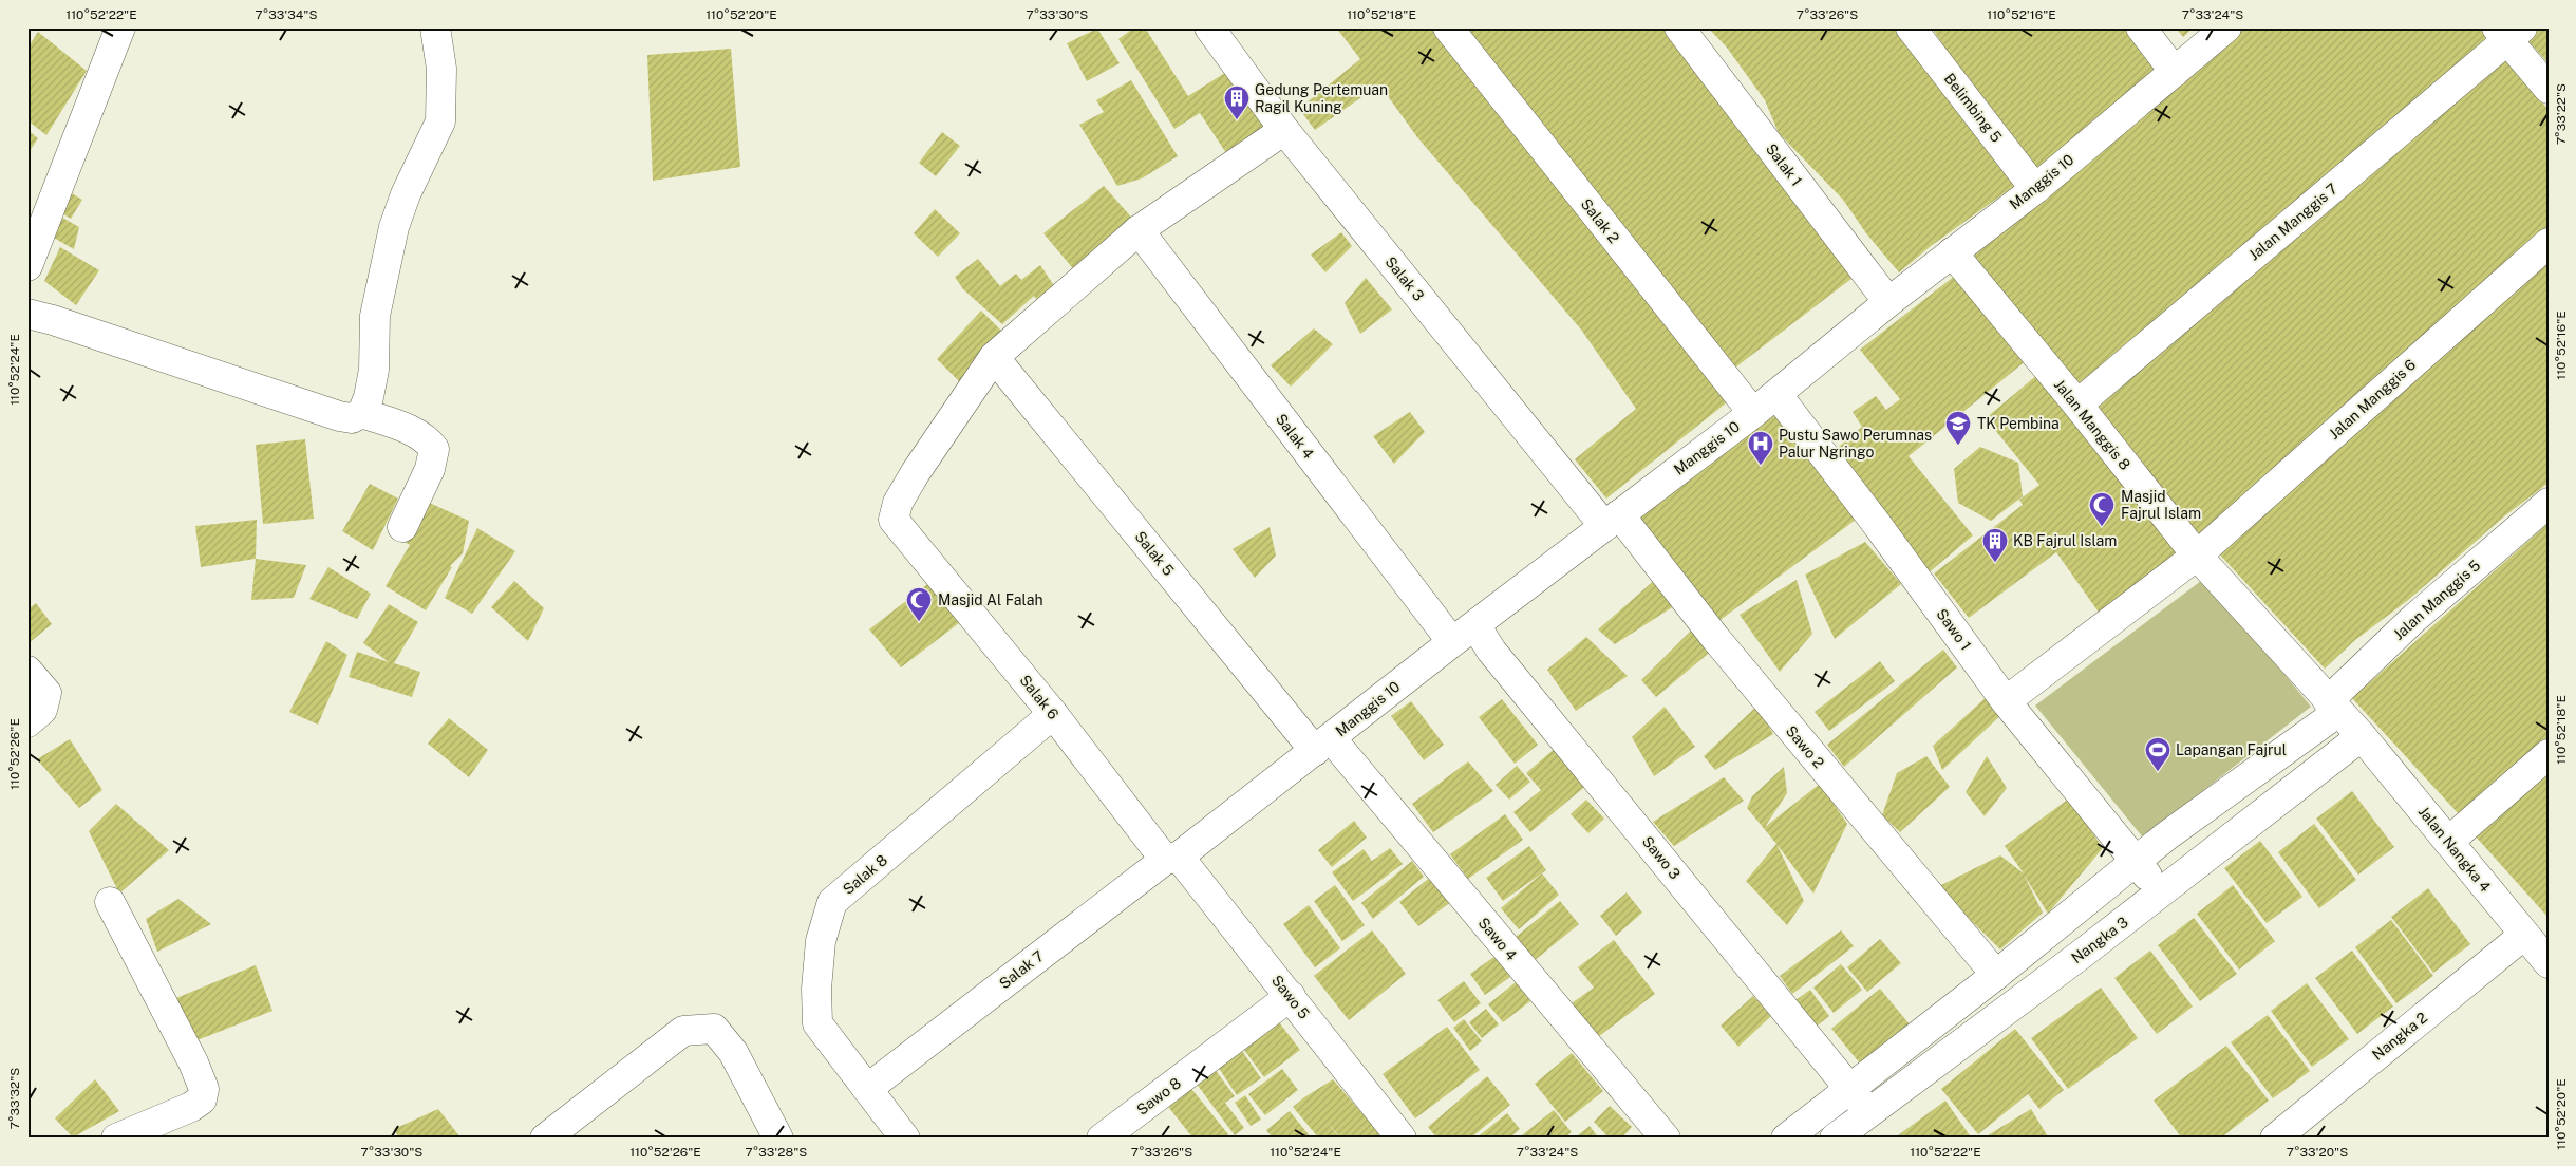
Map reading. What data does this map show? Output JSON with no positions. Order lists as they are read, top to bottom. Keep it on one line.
{"streets":{"street":["Belimbing 5","Salak 1","Manggis 10","Salak 2","Jalan Manggis 7","Salak 3","Jalan Manggis 6","Jalan Manggis 8","Salak 4","Salak 5","Jalan Manggis 5","Sawo 1","Salak 6","Sawo 2","Jalan Nangka 4","Sawo 3","Salak 8","Sawo 4","Nangka 3","Salak 7","Sawo 5","Nangka 2","Sawo 8"]},"crossings":[["Belimbing 5","Manggis 10"],["Salak 1","Manggis 10"],["Manggis 10","Salak 2"],["Manggis 10","Salak 3"],["Manggis 10","Jalan Manggis 8"],["Manggis 10","Salak 4"],["Manggis 10","Salak 5"],["Manggis 10","Sawo 1"],["Manggis 10","Salak 6"],["Manggis 10","Sawo 2"],["Manggis 10","Sawo 3"],["Manggis 10","Sawo 4"],["Manggis 10","Salak 7"],["Manggis 10","Sawo 5"],["Jalan Manggis 7","Jalan Manggis 8"],["Salak 3","Sawo 2"],["Jalan Manggis 6","Jalan Manggis 8"],["Jalan Manggis 6","Sawo 1"],["Jalan Manggis 8","Jalan Manggis 5"],["Jalan Manggis 8","Jalan Nangka 4"],["Jalan Manggis 8","Nangka 3"],["Salak 5","Salak 6"],["Salak 5","Sawo 4"],["Jalan Manggis 5","Sawo 1"],["Jalan Manggis 5","Sawo 2"],["Jalan Manggis 5","Sawo 3"],["Sawo 1","Nangka 3"],["Salak 6","Salak 8"],["Salak 6","Salak 7"],["Salak 6","Sawo 5"],["Jalan Nangka 4","Nangka 3"],["Jalan Nangka 4","Nangka 2"],["Sawo 3","Nangka 3"],["Salak 8","Salak 7"],["Salak 7","Sawo 5"],["Sawo 5","Sawo 8"]],"places":{"building":["Gedung Pertemuan Ragil Kuning","KB Fajrul Islam"],"school or university":["TK Pembina"],"hospital":["Pustu Sawo Perumnas Palur Ngringo"],"mosque":["Masjid Fajrul Islam","Masjid Al Falah"],"sports":["Lapangan Fajrul"]},"coordinates":["110°52'22\"E","7°33'34\"S","110°52'20\"E","7°33'30\"S","110°52'18\"E","7°33'26\"S","110°52'16\"E","7°33'24\"S","7°33'22\"S","110°52'24\"E","110°52'26\"E","7°33'32\"S","7°33'28\"S","7°33'20\"S"]}
